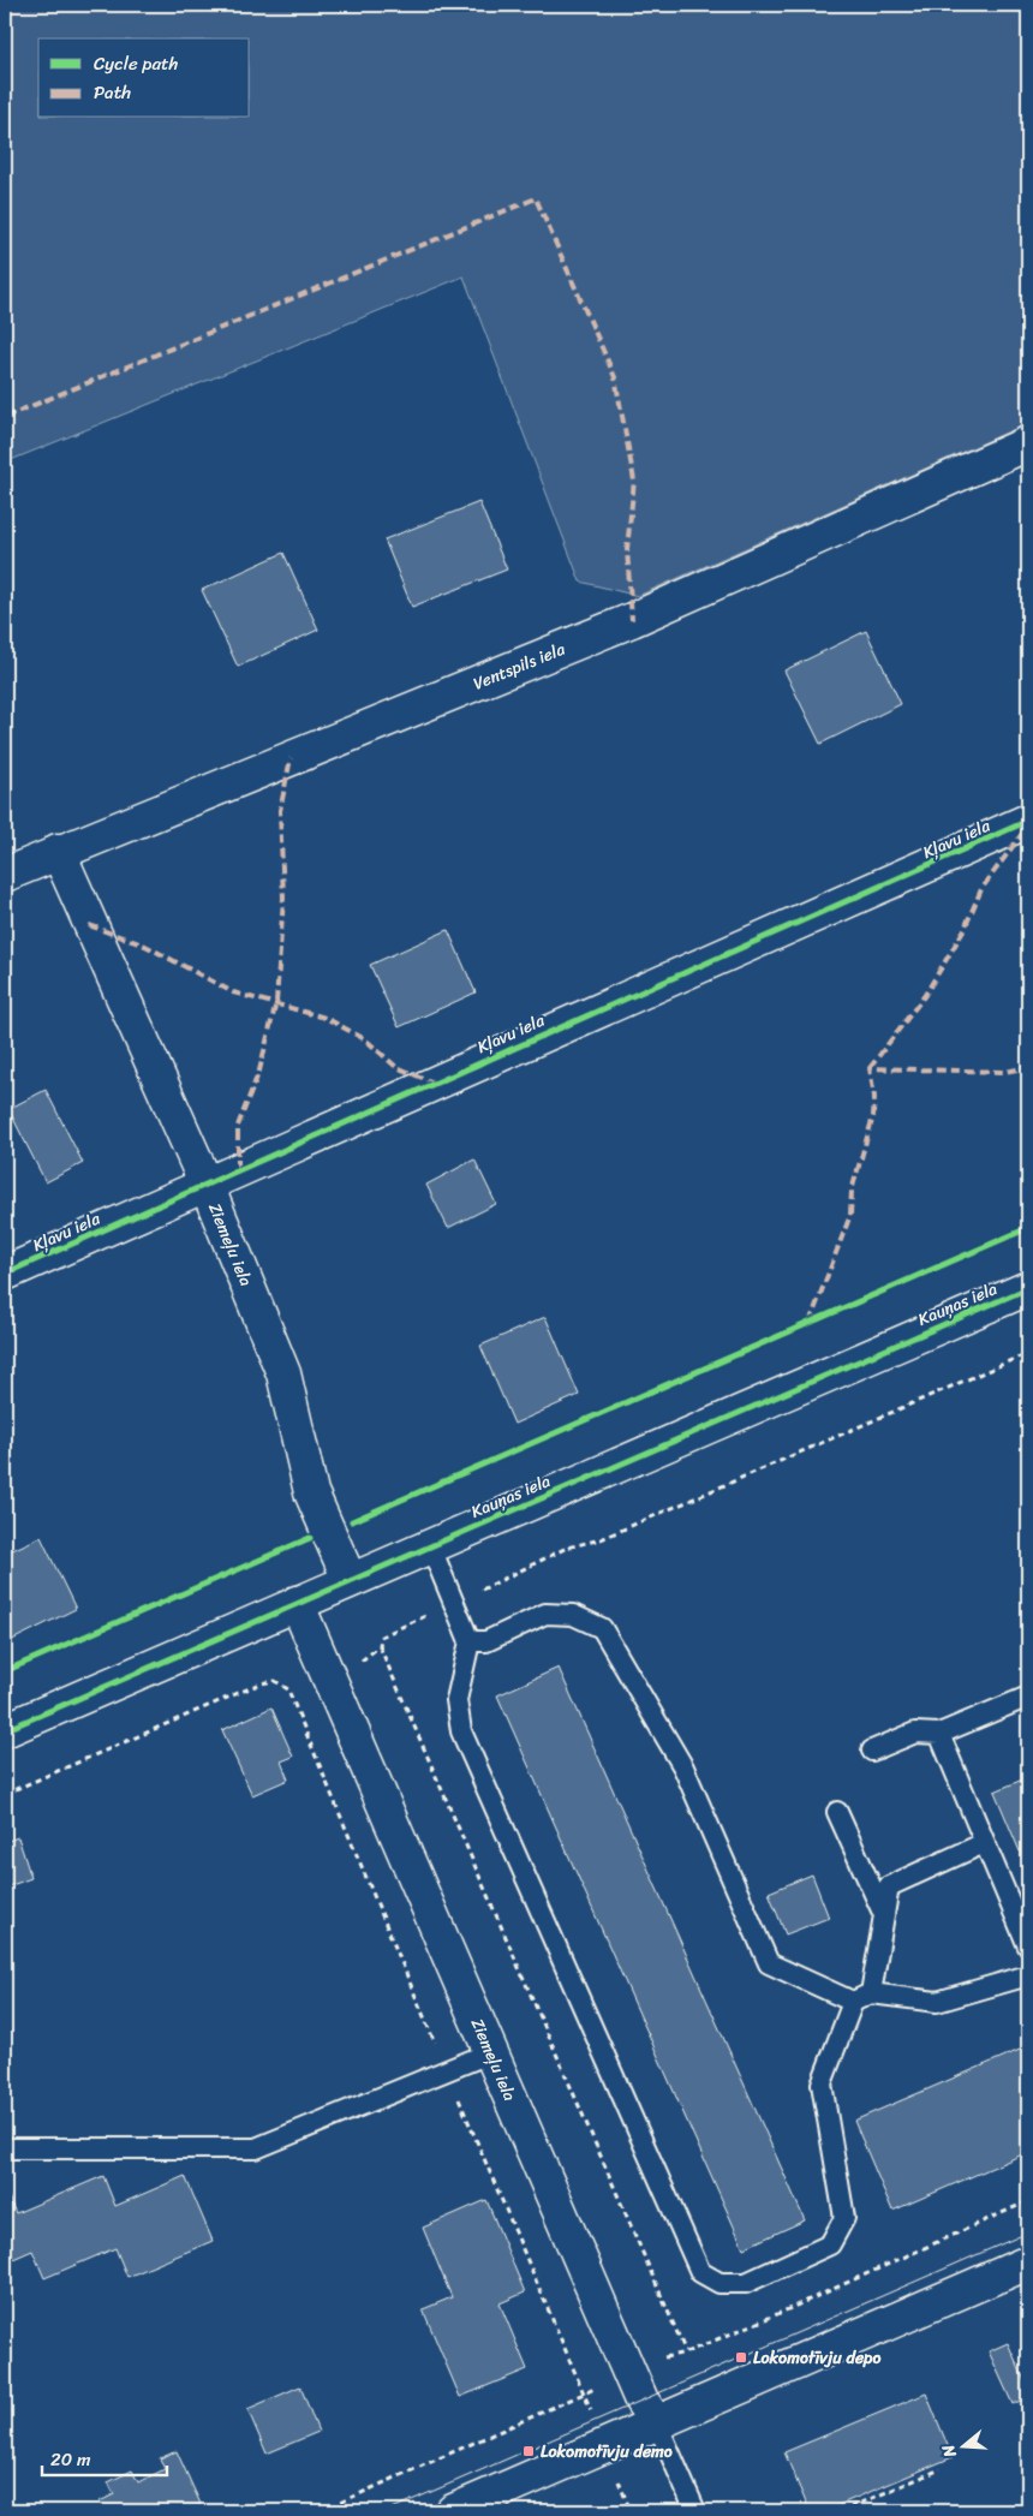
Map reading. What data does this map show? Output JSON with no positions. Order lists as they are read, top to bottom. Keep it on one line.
{"streets":{"street":["Ventspils iela","Kļavu iela","Ziemeļu iela","Kauņas iela"]},"crossings":[["Ventspils iela","Ziemeļu iela"],["Kļavu iela","Ziemeļu iela"],["Ziemeļu iela","Kauņas iela"]],"places":{"transit":["Lokomotīvju depo","Lokomotīvju demo"]},"legend":["Cycle path","Path"],"scale_bar":"20 m","north":"left"}
